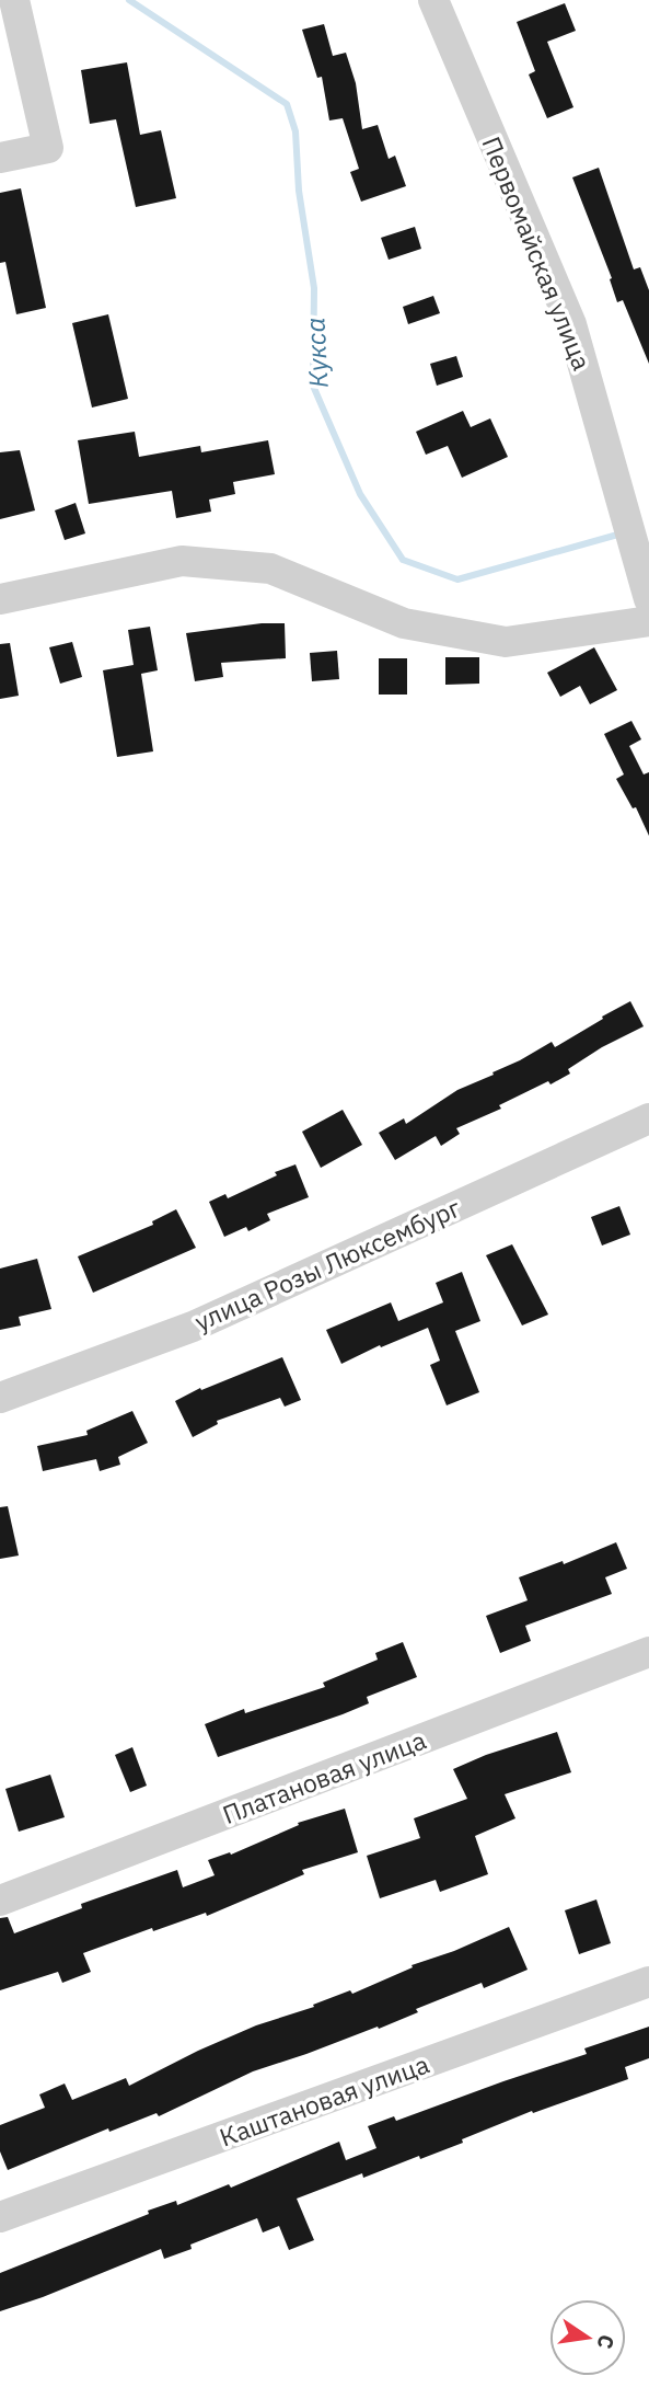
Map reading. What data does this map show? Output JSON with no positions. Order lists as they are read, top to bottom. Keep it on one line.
{"streets":{"street":["Первомайская улица","улица Розы Люксембург","Платановая улица","Каштановая улица"]},"water":["Кукса"],"north":"right"}
